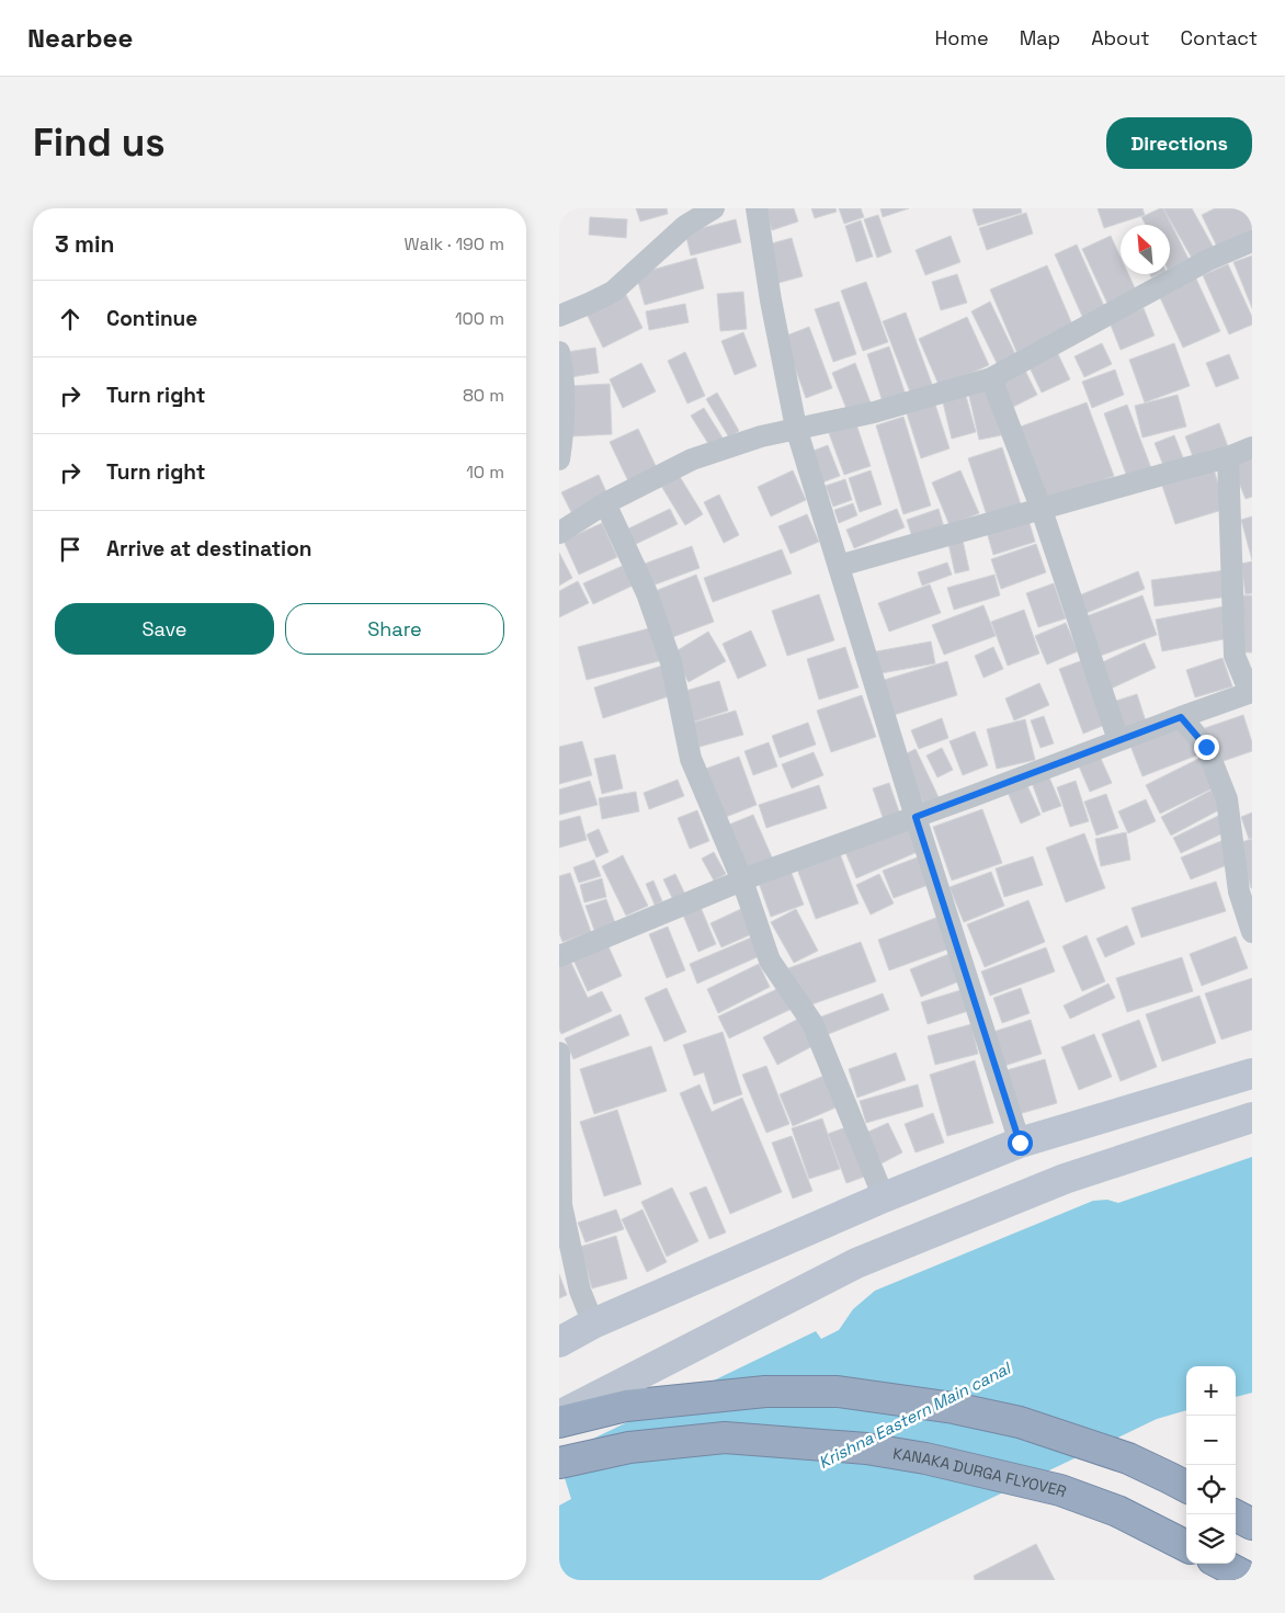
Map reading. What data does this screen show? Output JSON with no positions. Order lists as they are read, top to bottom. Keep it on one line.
{"streets":{"highway":["KANAKA DURGA FLYOVER"]},"water":["Krishna Eastern Main canal"],"north":"top left","page":{"header":"Nearbee","nav":["Home","Map","About","Contact"],"buttons":["Directions",["Save","Share"]],"title":"Find us","heading":["3 min","Walk · 190 m"],"list":[["Continue","100 m"],["Turn right","80 m"],["Turn right","10 m"],"Arrive at destination"],"map_buttons":["+","−"]}}
